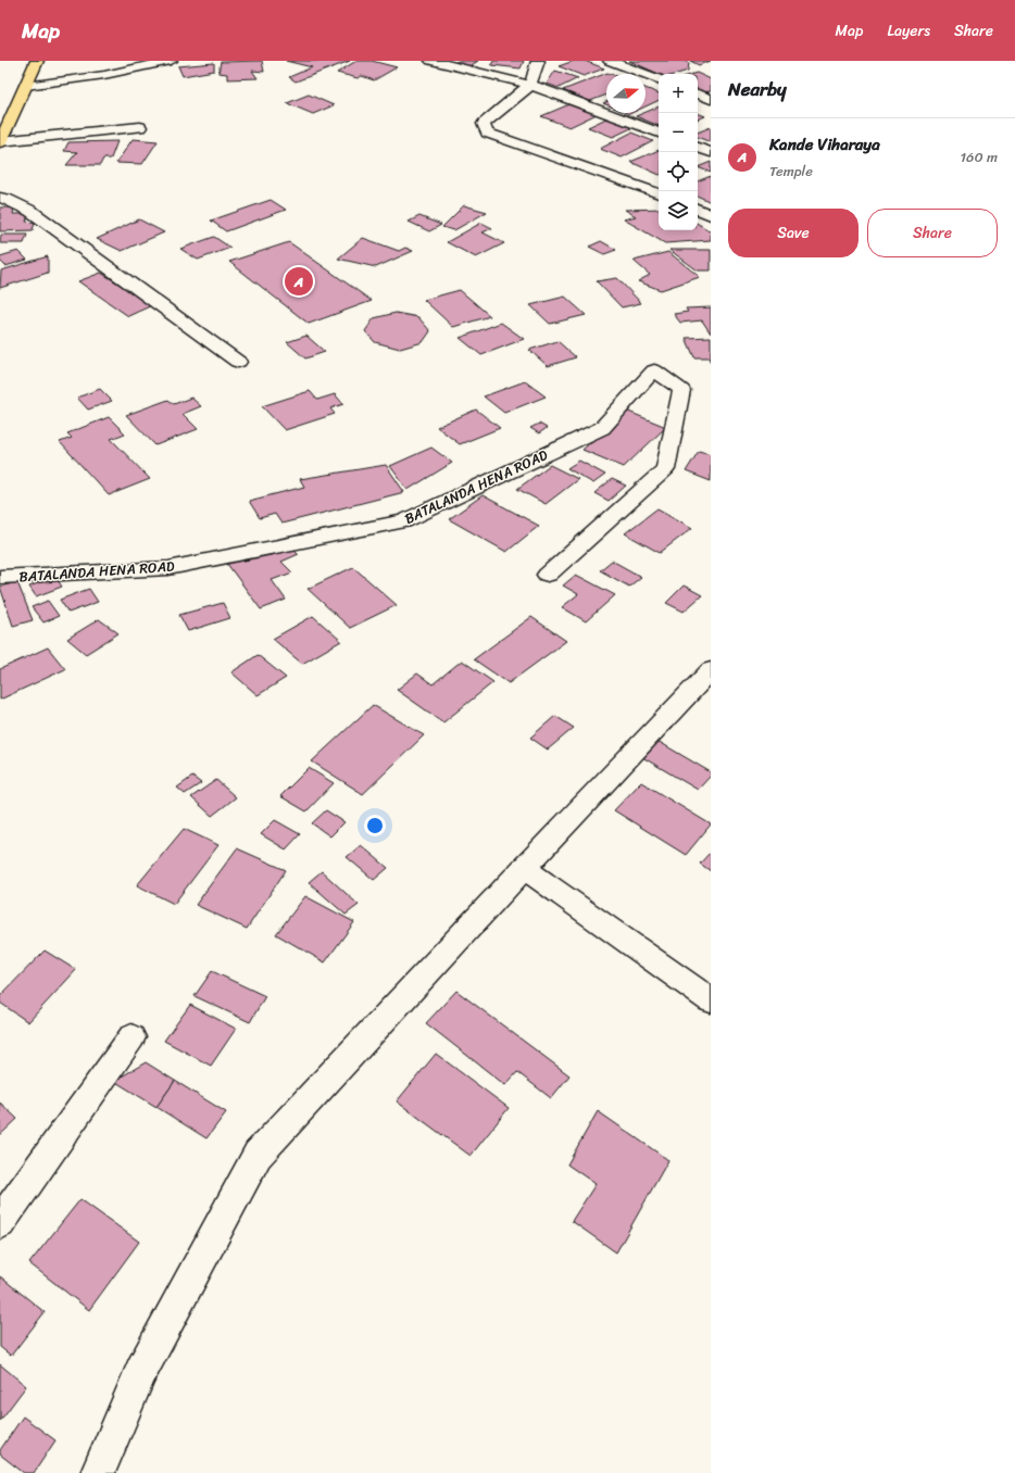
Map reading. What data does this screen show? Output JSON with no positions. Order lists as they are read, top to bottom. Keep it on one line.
{"streets":{"street":["BATALANDA HENA ROAD"]},"north":"right","page":{"header":"Map","nav":["Map","Layers","Share"],"heading":"Nearby","map_buttons":["+","−"],"list":[{"mark":"A","name":"Kande Viharaya","note":"Temple","value":"160 m"}],"buttons":["Save","Share"],"pins":"A"}}
